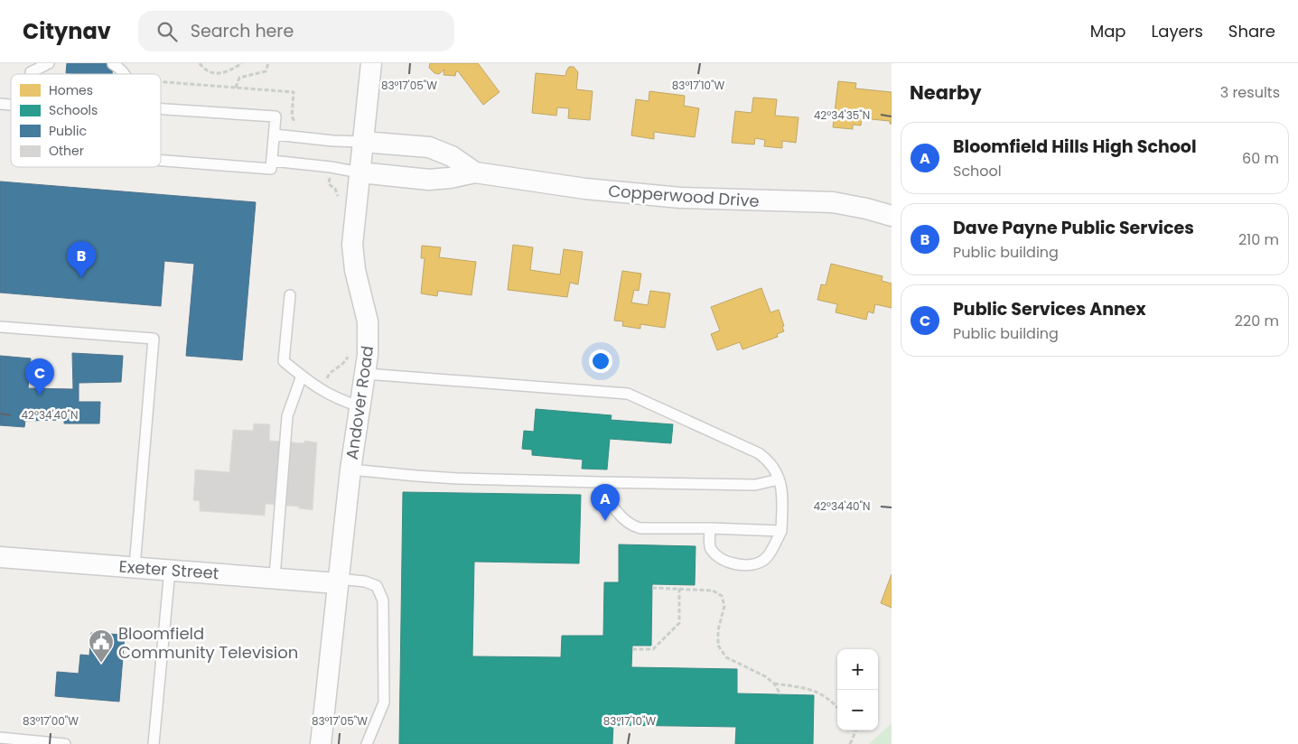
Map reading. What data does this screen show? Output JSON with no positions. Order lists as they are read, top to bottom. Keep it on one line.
{"streets":{"street":["Copperwood Drive","Andover Road","Exeter Street"]},"crossings":[["Copperwood Drive","Andover Road"],["Andover Road","Exeter Street"]],"places":{"public building":["Bloomfield Community Television"]},"legend":["Homes","Schools","Public","Other"],"page":{"header":"Citynav","search":"Search here","nav":["Map","Layers","Share"],"heading":["Nearby","3 results"],"list":[{"mark":"A","name":"Bloomfield Hills High School","note":"School","value":"60 m"},{"mark":"B","name":"Dave Payne Public Services","note":"Public building","value":"210 m"},{"mark":"C","name":"Public Services Annex","note":"Public building","value":"220 m"}],"pins":["B","C","A"],"map_buttons":["+","−"]},"coordinates":["83°17'05\"W","83°17'10\"W","42°34'35\"N","42°34'40\"N","83°17'00\"W"]}
